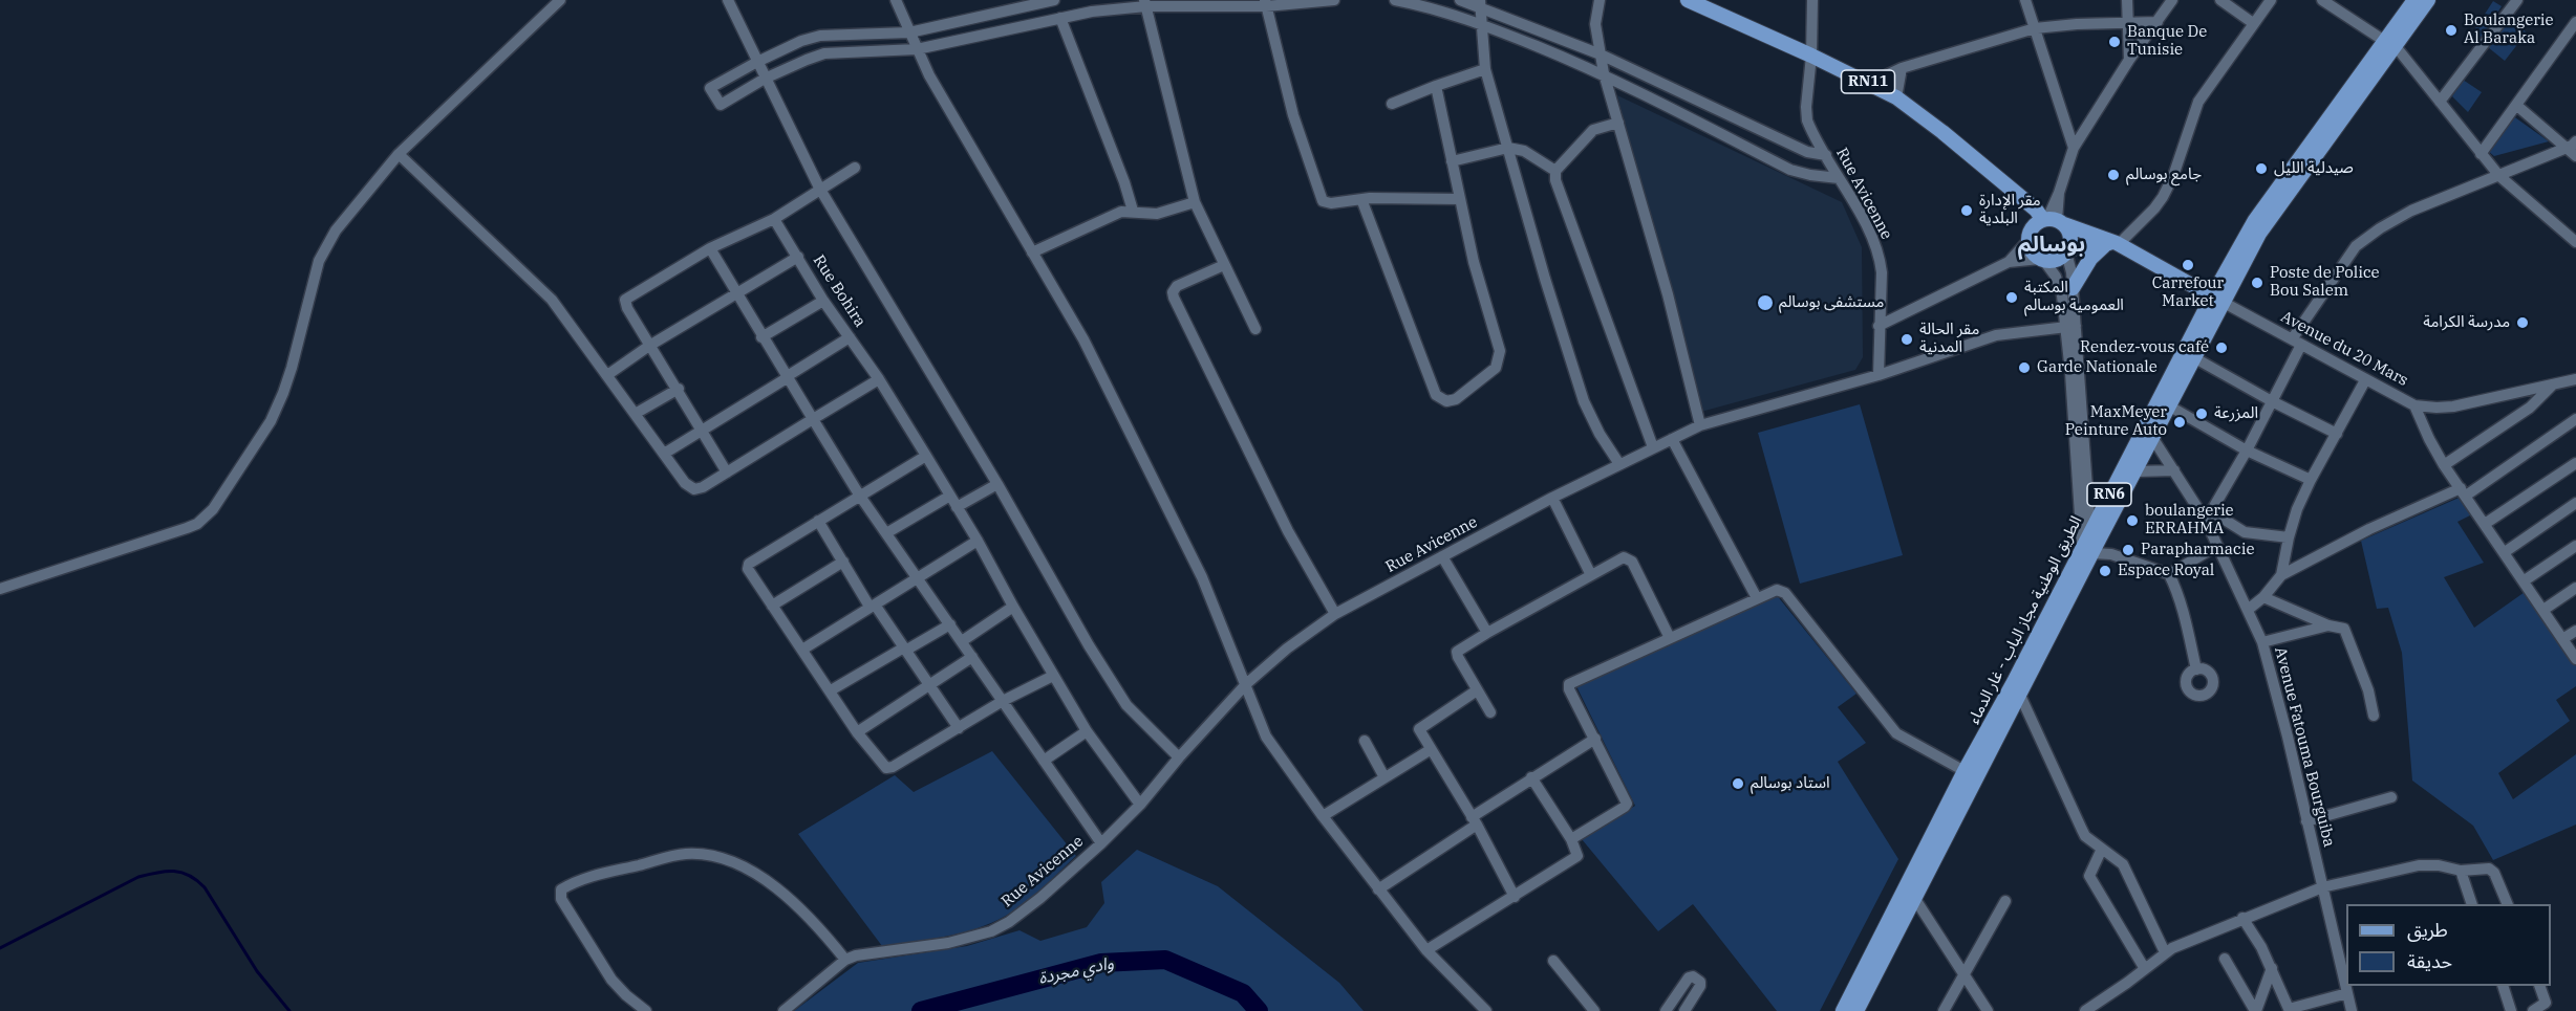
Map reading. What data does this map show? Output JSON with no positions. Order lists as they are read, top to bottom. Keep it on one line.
{"streets":{"main road":["RN11","Avenue du 20 Mars","RN6","الطريق الوطنية مجاز الباب - غار الدماء"],"street":["Rue Avicenne","Rue Bohira","Avenue Fatouma Bourguiba"]},"crossings":[["RN11","Rue Avicenne"],["RN11","Avenue du 20 Mars"],["Rue Avicenne","Rue Bohira"],["Avenue du 20 Mars","الطريق الوطنية مجاز الباب - غار الدماء"],["الطريق الوطنية مجاز الباب - غار الدماء","Avenue Fatouma Bourguiba"]],"districts":["بوسالم"],"water":["وادي مجردة"],"places":["Boulangerie Al Baraka","Banque De Tunisie","صيدلية الليل","جامع بوسالم","مقر الإدارة البلدية","Carrefour Market","Poste de Police Bou Salem","المكتبة العمومية بوسالم","مستشفى بوسالم","مدرسة الكرامة","مقر الحالة المدنية","Rendez-vous café","Garde Nationale","المزرعة","MaxMeyer Peinture Auto","boulangerie ERRAHMA","Parapharmacie","Espace Royal","استاد بوسالم"],"legend":["طريق","حديقة"]}
